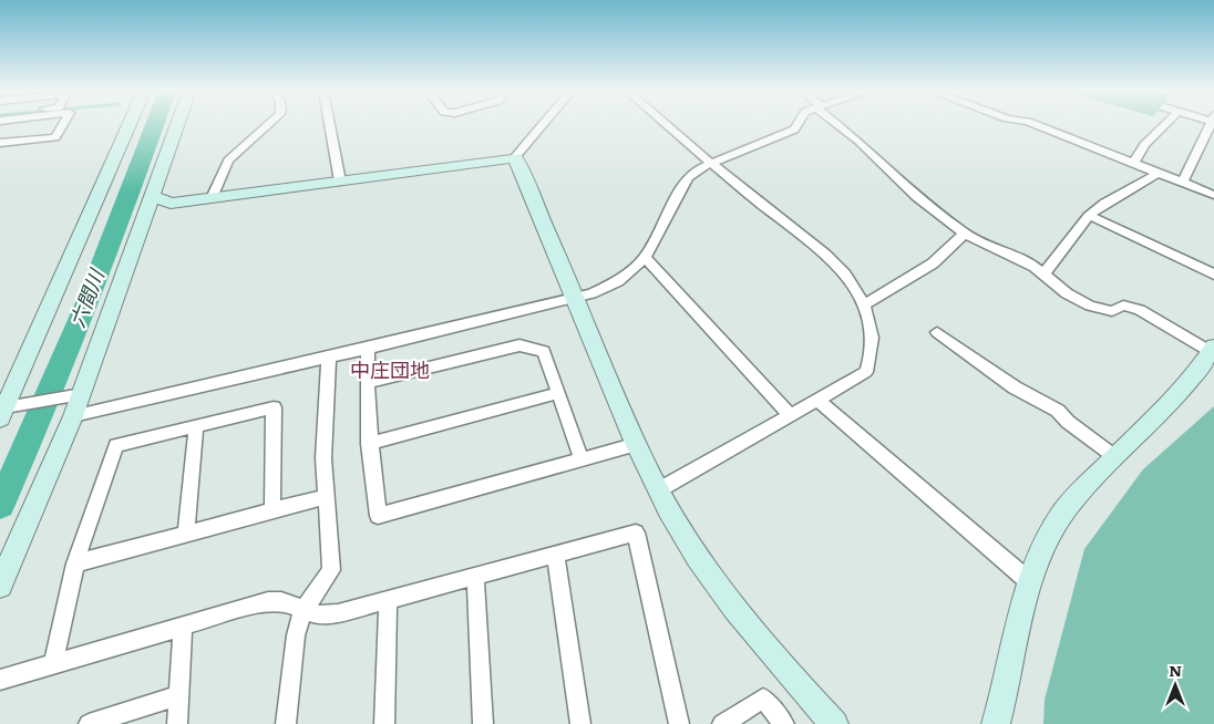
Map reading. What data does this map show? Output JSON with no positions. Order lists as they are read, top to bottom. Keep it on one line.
{"districts":["中庄団地"],"water":["六間川"],"north":"top"}
